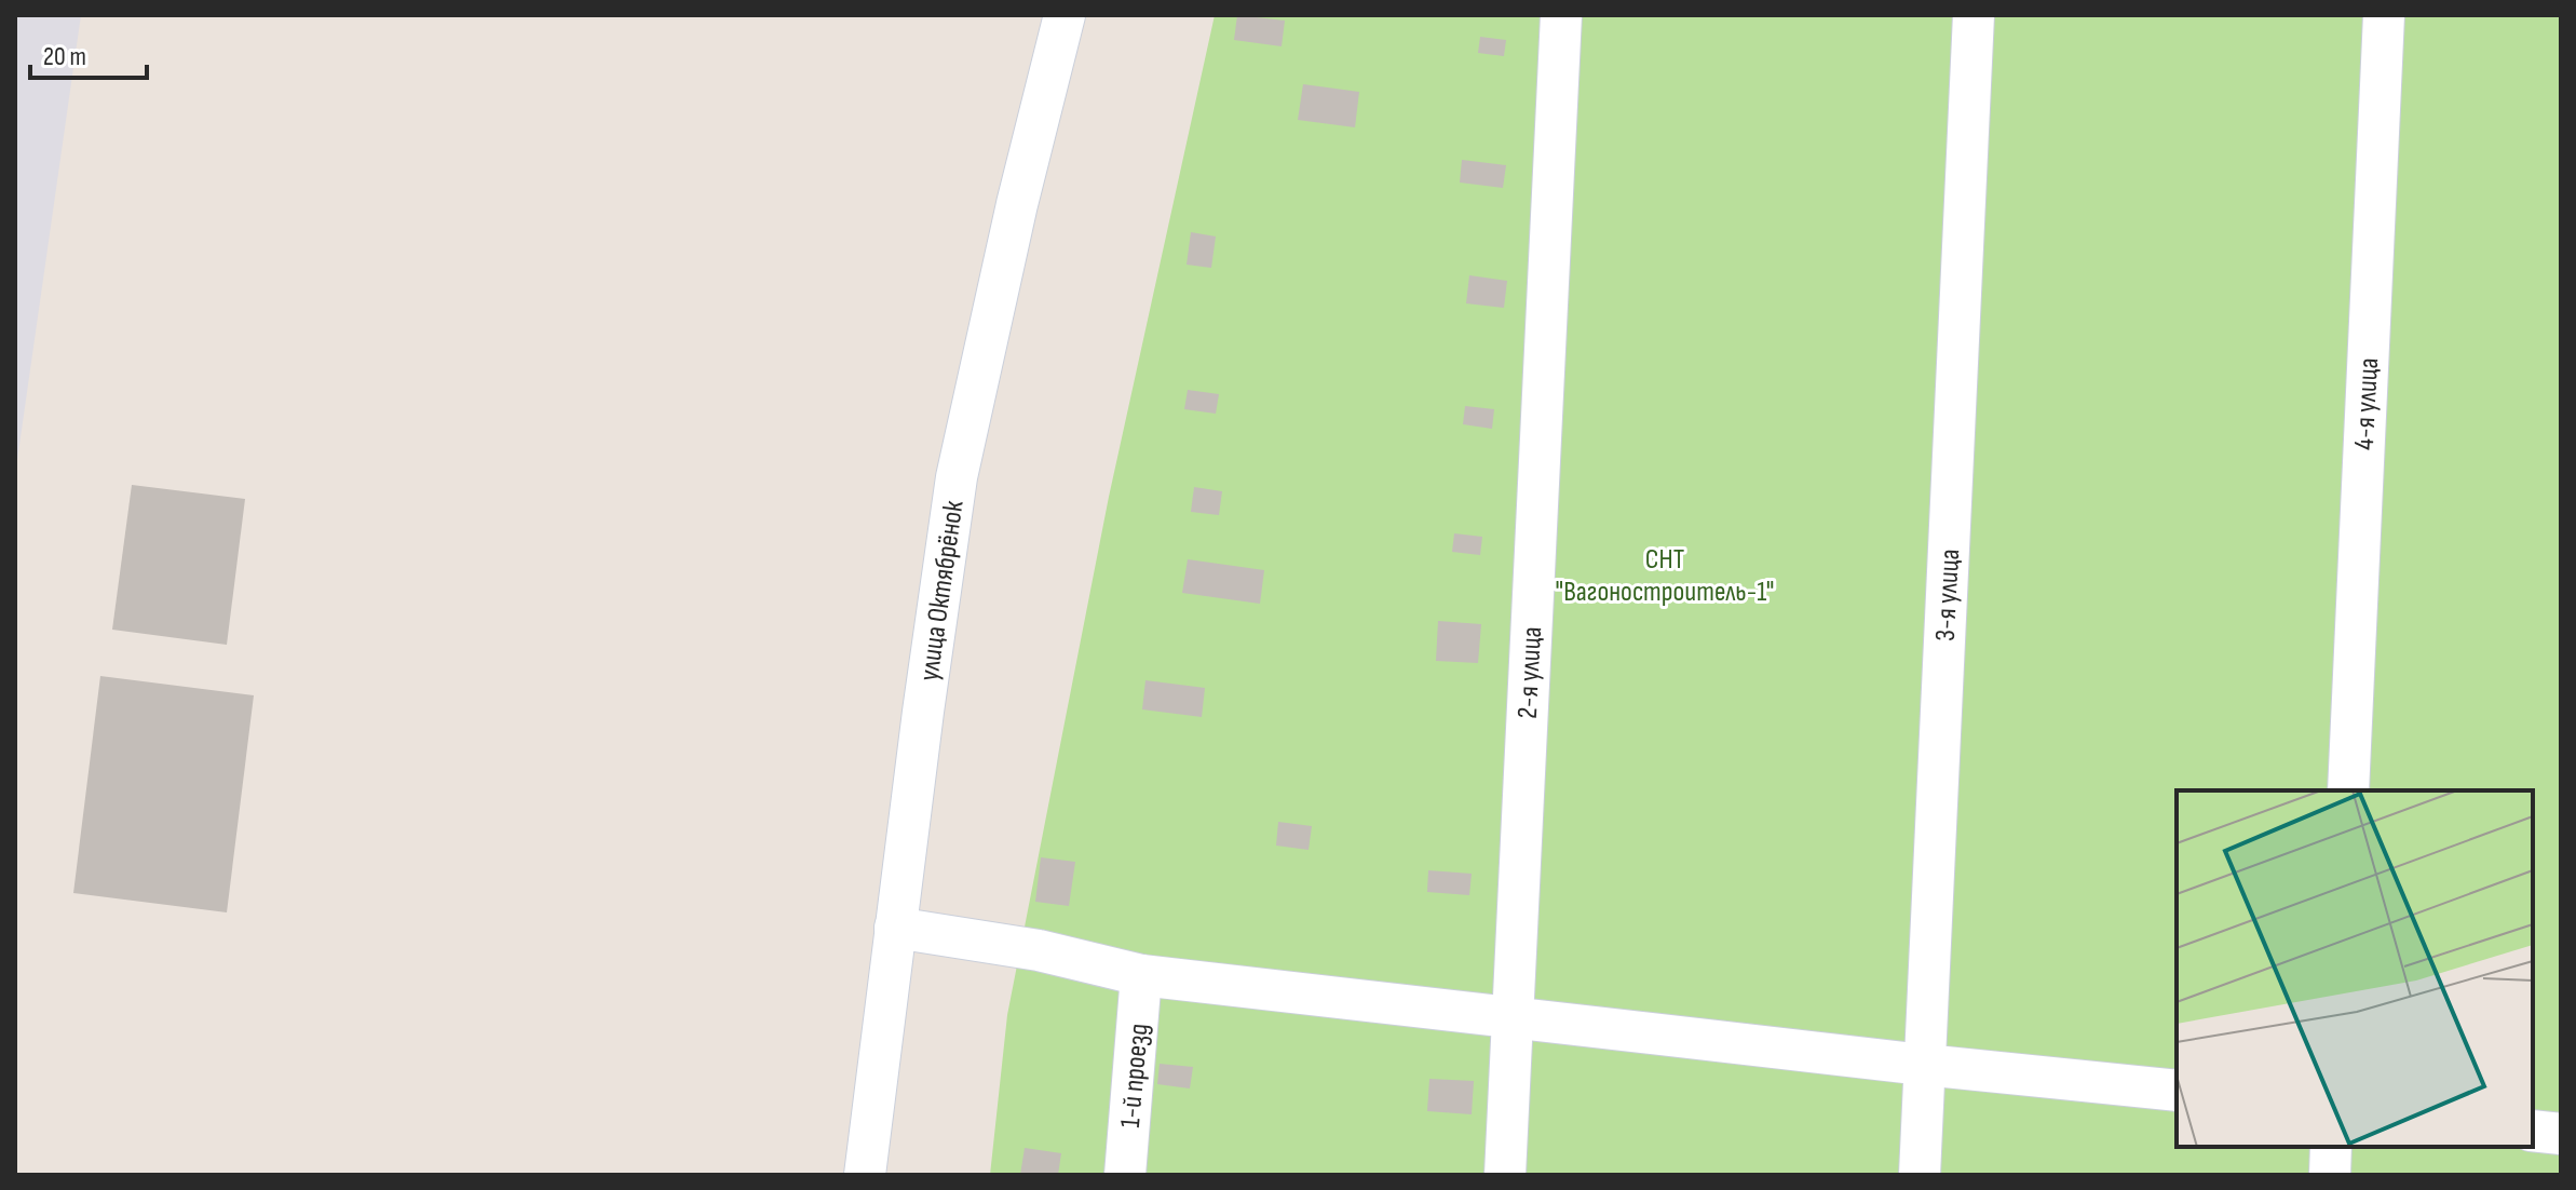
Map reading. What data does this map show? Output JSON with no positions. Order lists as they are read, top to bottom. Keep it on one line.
{"streets":{"street":["4-я улица","улица Октябрёнок","3-я улица","2-я улица","1-й проезд"]},"parks":["СНТ \"Вагоностроитель-1\""],"scale_bar":"20 m"}
